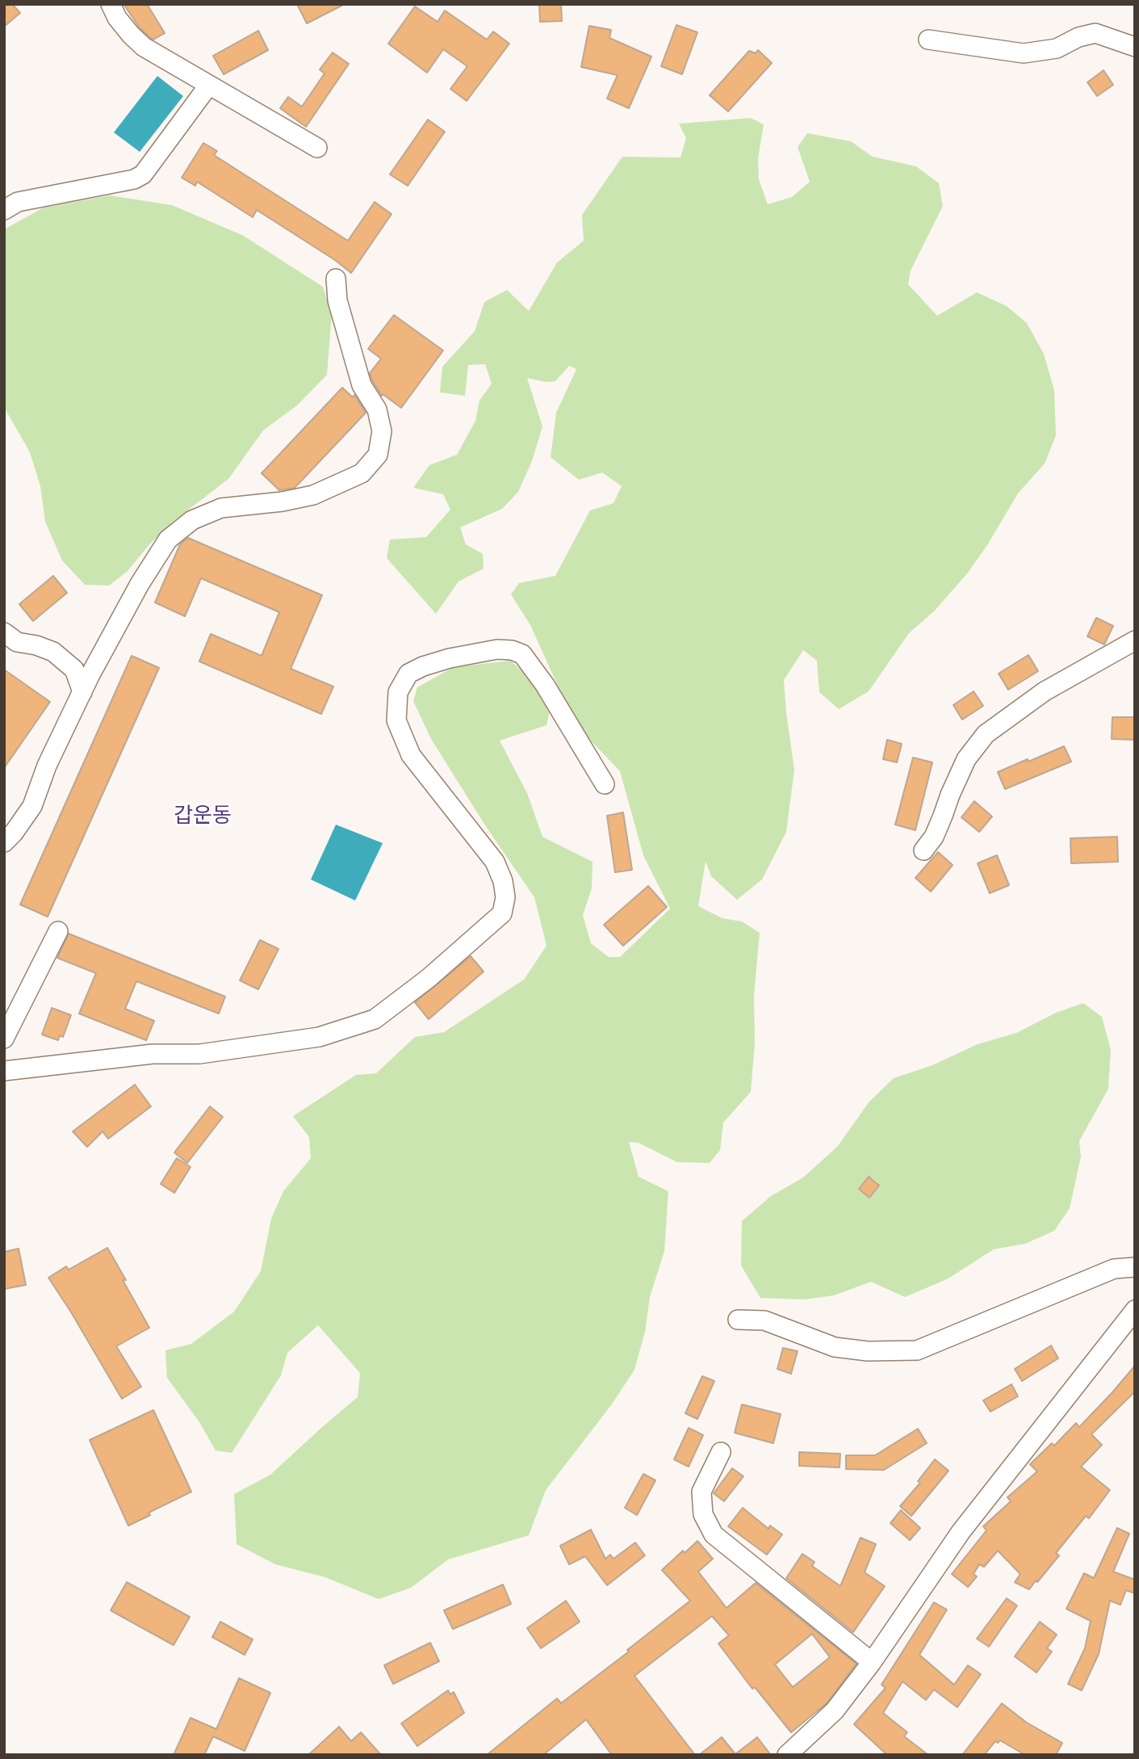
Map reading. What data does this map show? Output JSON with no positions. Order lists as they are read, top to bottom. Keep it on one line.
{"districts":["갑운동"]}
